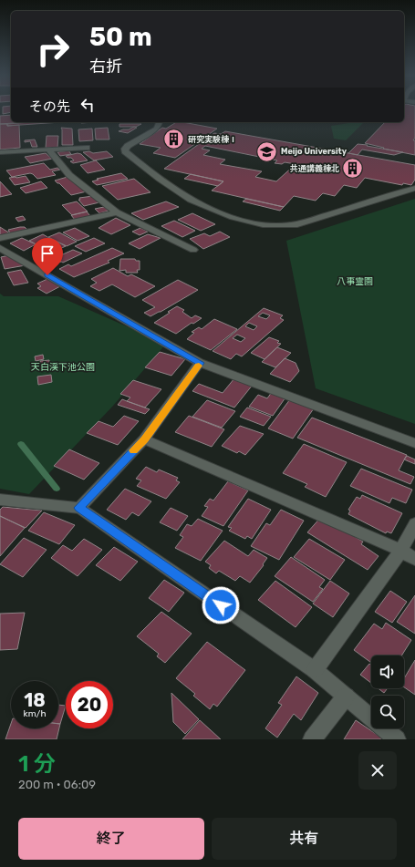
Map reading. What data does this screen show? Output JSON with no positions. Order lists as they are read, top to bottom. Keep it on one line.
{"parks":["八事霊園","天白渓下池公園"],"places":{"building":["研究実験棟Ⅰ","共通講義棟北"],"school or university":["Meijo University"]},"page":{"turn":["50 m","右折"],"then":"その先","speed":"18 km/h","limit":"20","heading":["1 分","200 m · 06:09"],"buttons":["終了","共有"]}}
